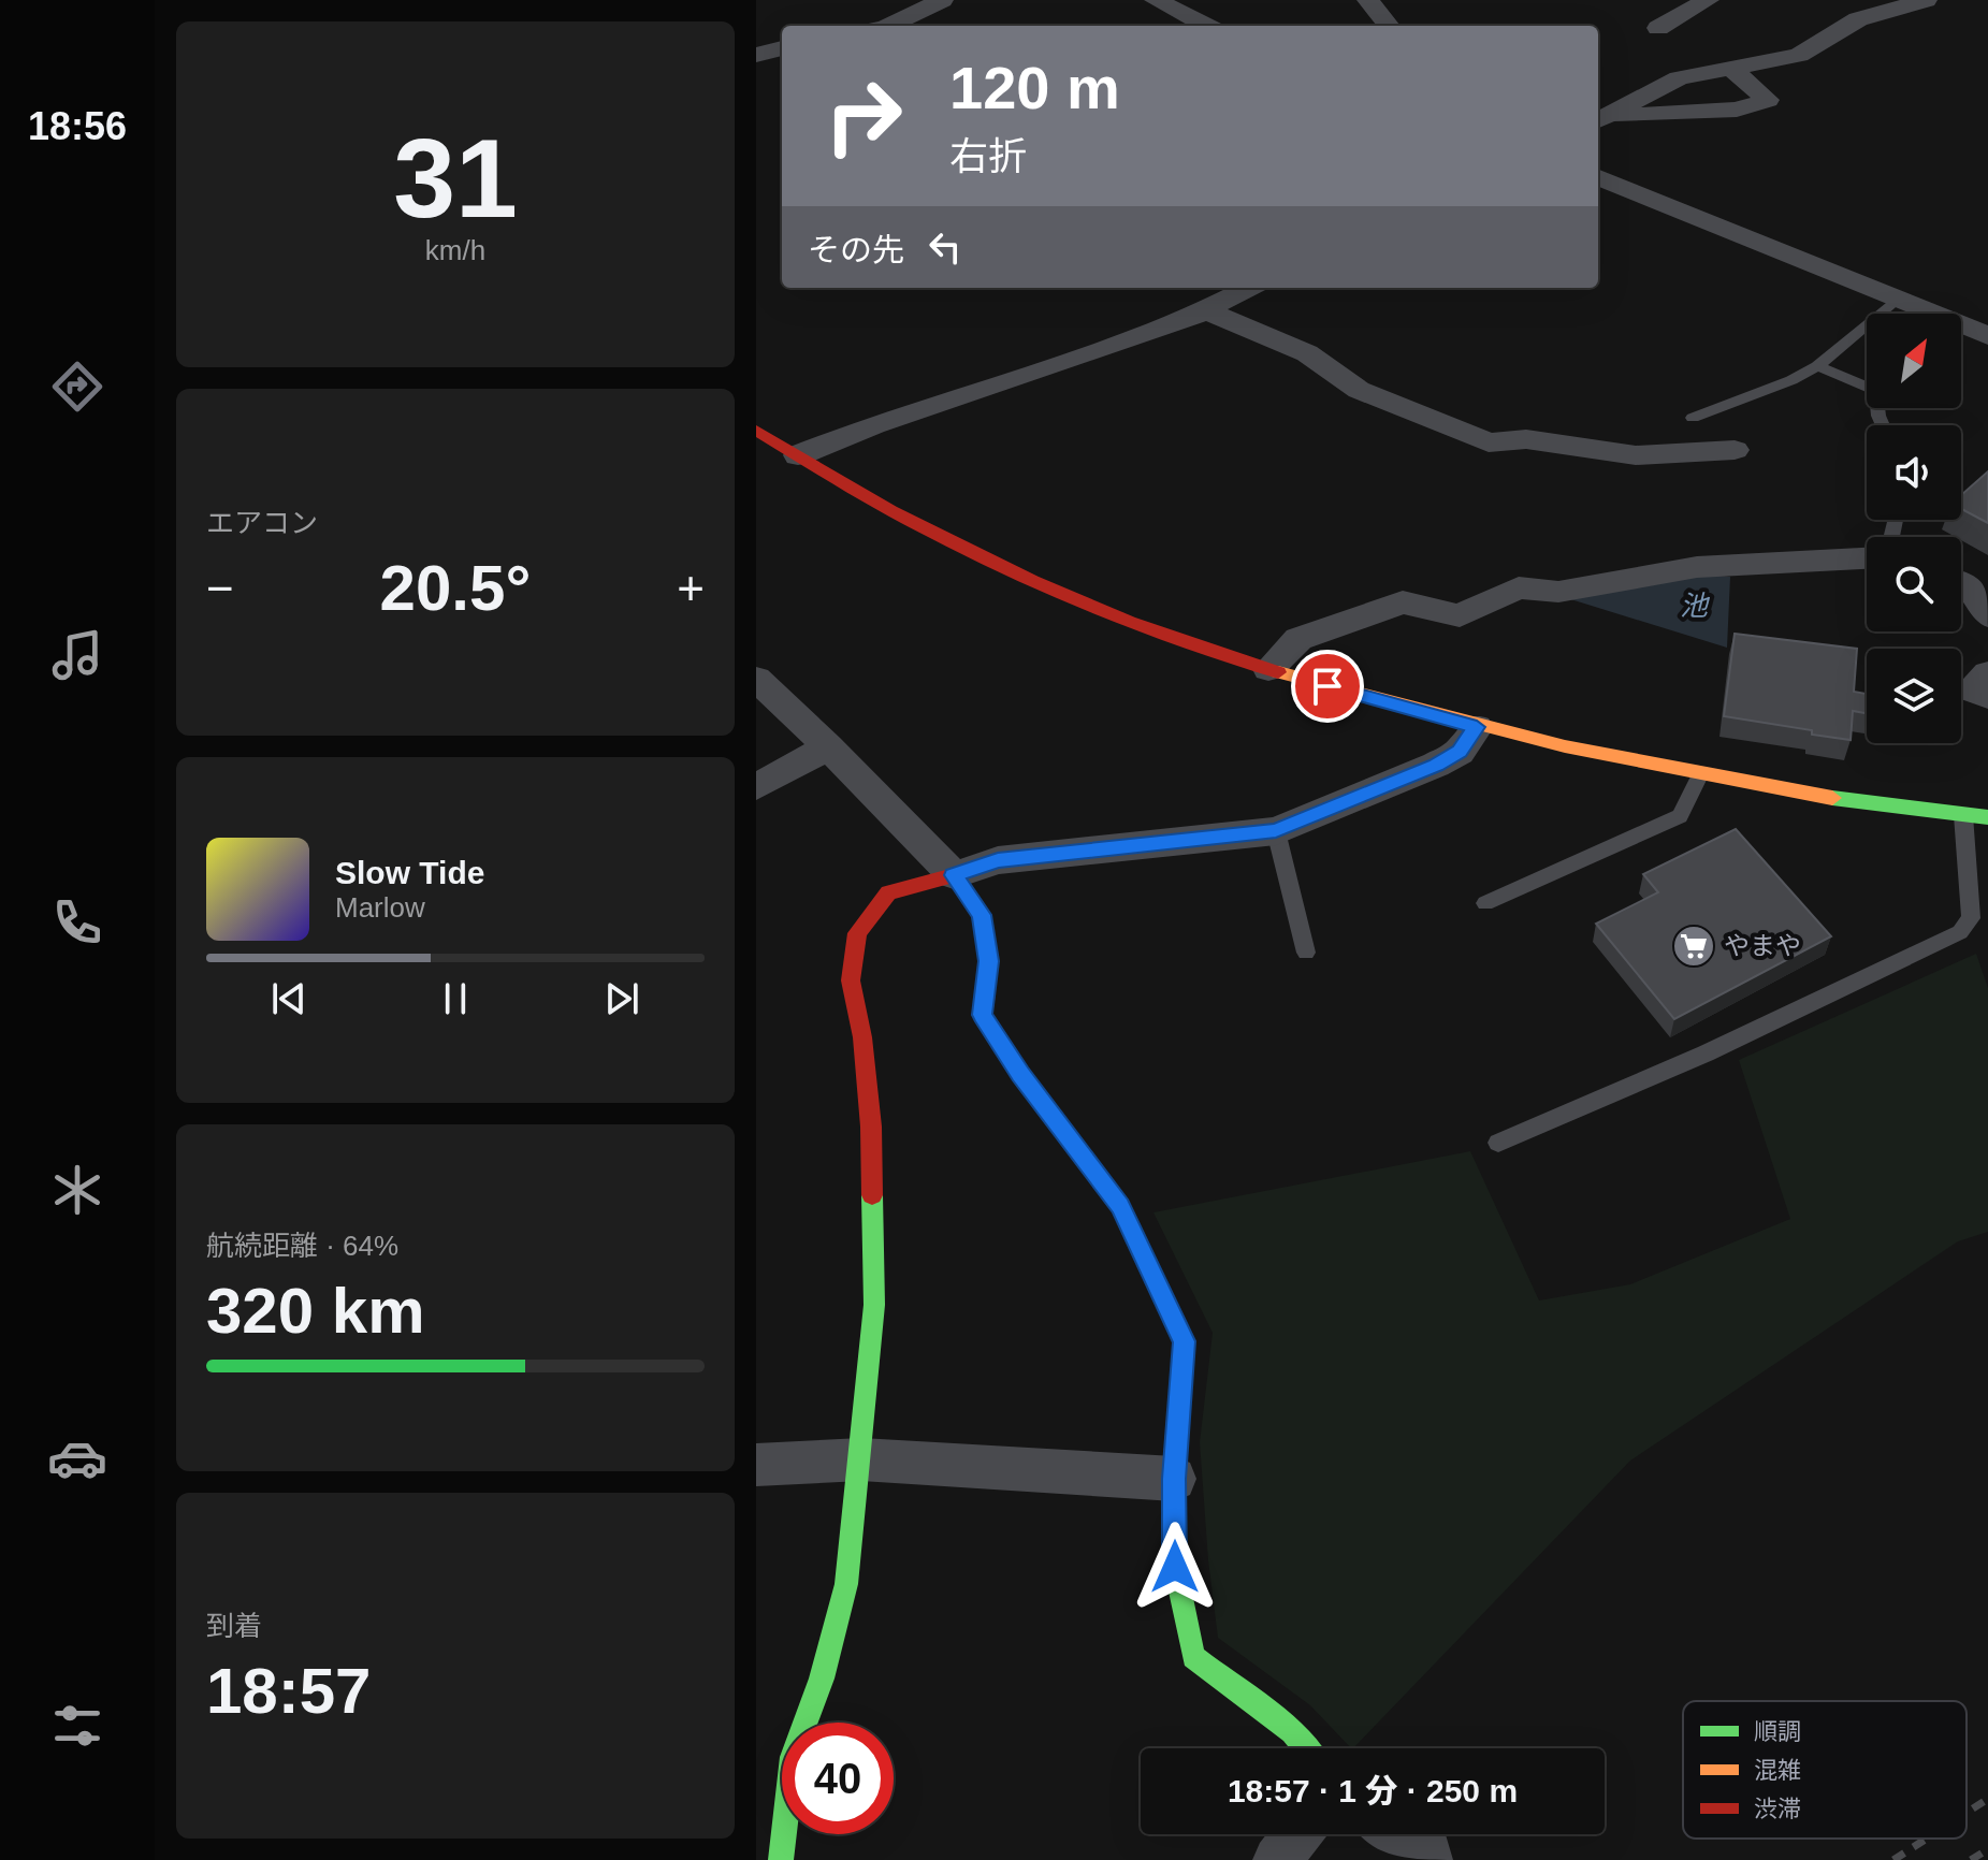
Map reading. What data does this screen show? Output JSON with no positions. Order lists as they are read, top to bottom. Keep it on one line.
{"water":["池"],"places":{"supermarket":["やまや"]},"legend":["順調","混雑","渋滞"],"north":"top right","page":{"tabs":"18:56","tile":[["31","km/h"],"エアコン",["航続距離 · 64%","320 km"],["到着","18:57"]],"turn":["120 m","右折"],"then":"その先","heat":["−","20.5°","+"],"song":["Slow Tide","Marlow"],"limit":"40","trip":"18:57 · 1 分 · 250 m"}}
